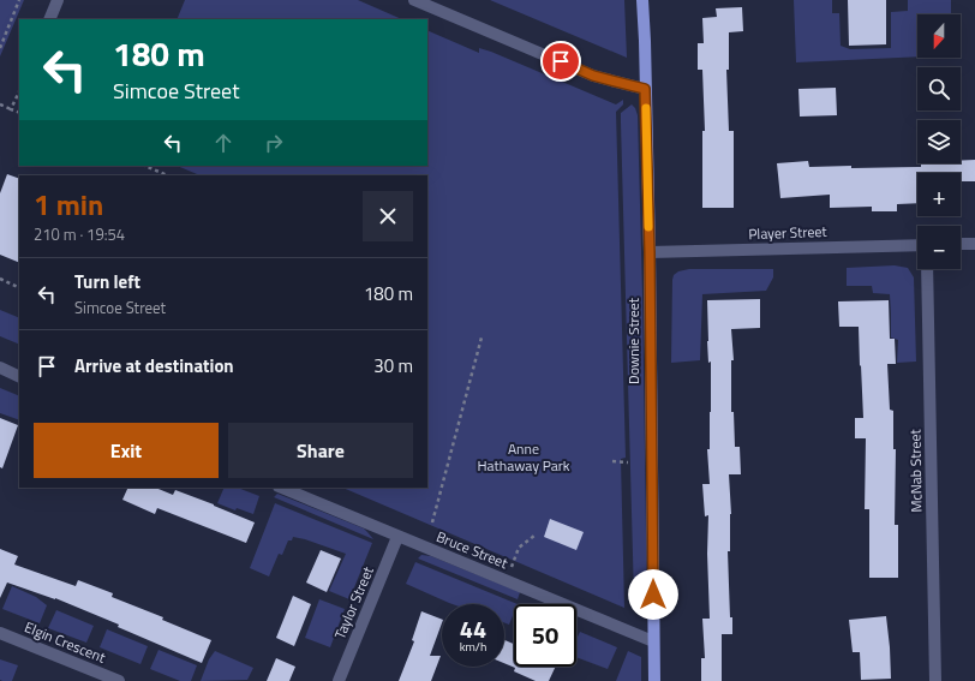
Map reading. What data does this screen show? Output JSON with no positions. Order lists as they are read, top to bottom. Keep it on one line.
{"streets":{"main road":["Downie Street"],"street":["Player Street","McNab Street","Bruce Street","Taylor Street","Elgin Crescent"]},"crossings":[["Player Street","Downie Street"],["Downie Street","Bruce Street"],["Bruce Street","Taylor Street"]],"parks":["Anne Hathaway Park"],"north":"bottom","page":{"map_buttons":["+","−"],"turn":["180 m","Simcoe Street"],"heading":["1 min","210 m · 19:54"],"list":[{"name":"Turn left","note":"Simcoe Street","value":"180 m"},{"name":"Arrive at destination","value":"30 m"}],"buttons":["Exit","Share"],"speed":"44 km/h","limit":"50"}}
